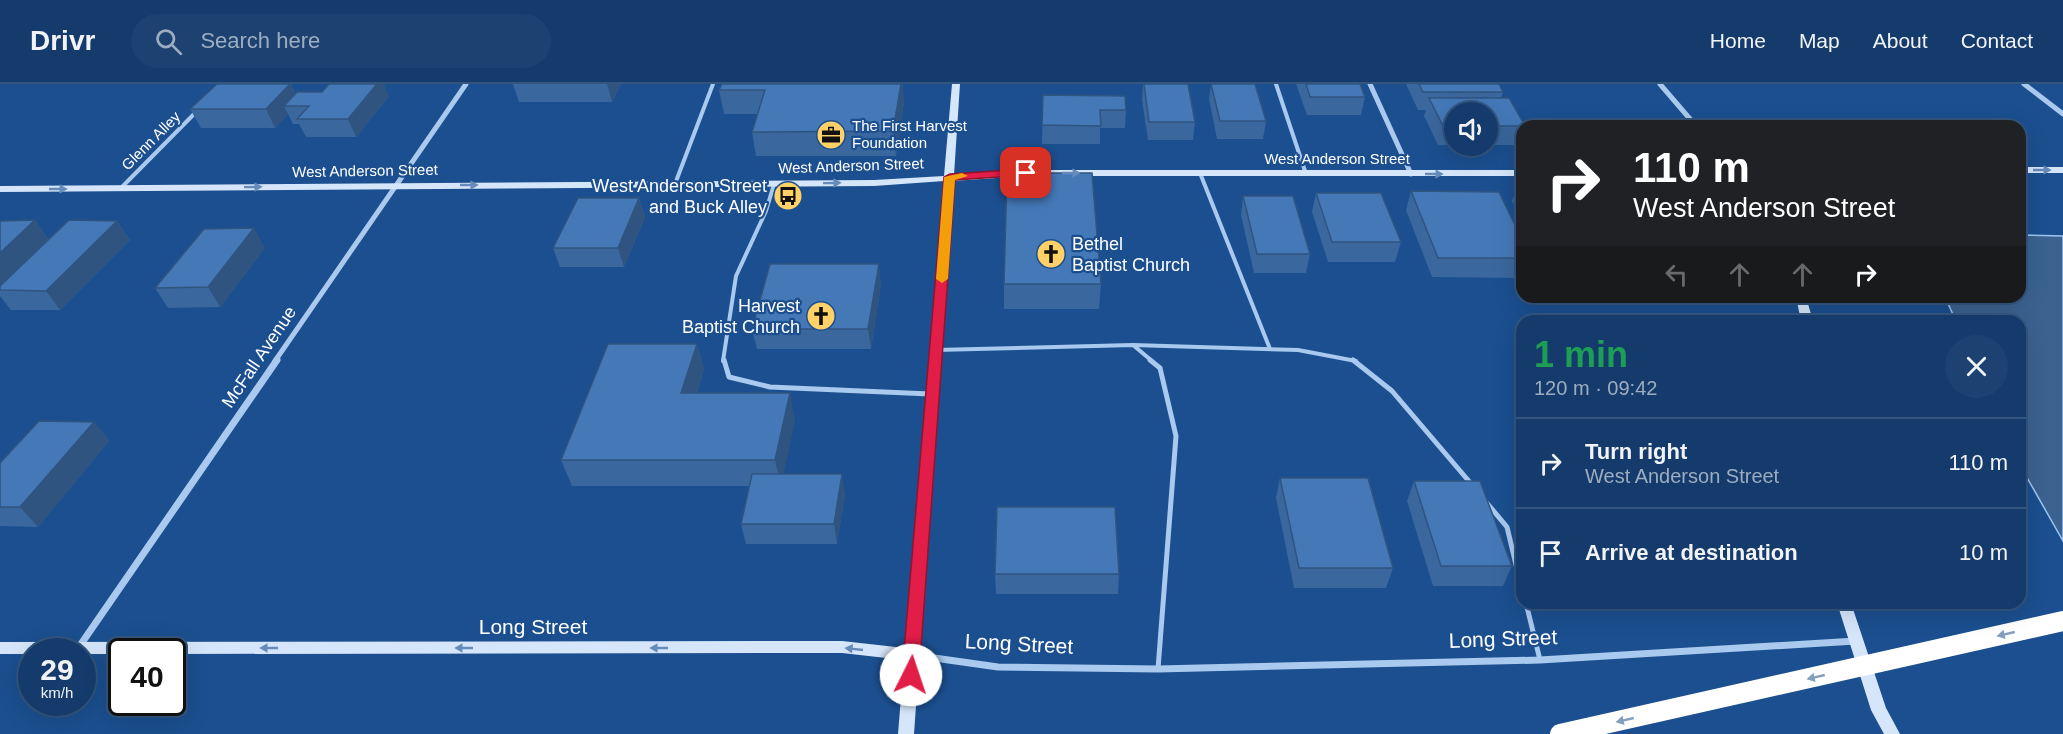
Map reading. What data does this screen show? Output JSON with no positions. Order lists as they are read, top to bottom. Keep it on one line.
{"streets":{"main road":["West Anderson Street","Long Street"],"street":["McFall Avenue"],"lane":["Glenn Alley"]},"crossings":[["Glenn Alley","West Anderson Street"],["West Anderson Street","McFall Avenue"]],"one_way":["West Anderson Street","Long Street"],"places":{"office":["The First Harvest Foundation"],"bus stop":["West Anderson Street and Buck Alley"],"church":["Bethel Baptist Church","Harvest Baptist Church"]},"page":{"header":"Drivr","search":"Search here","nav":["Home","Map","About","Contact"],"turn":["110 m","West Anderson Street"],"heading":["1 min","120 m · 09:42"],"list":[{"name":"Turn right","note":"West Anderson Street","value":"110 m"},{"name":"Arrive at destination","value":"10 m"}],"speed":"29 km/h","limit":"40"}}
